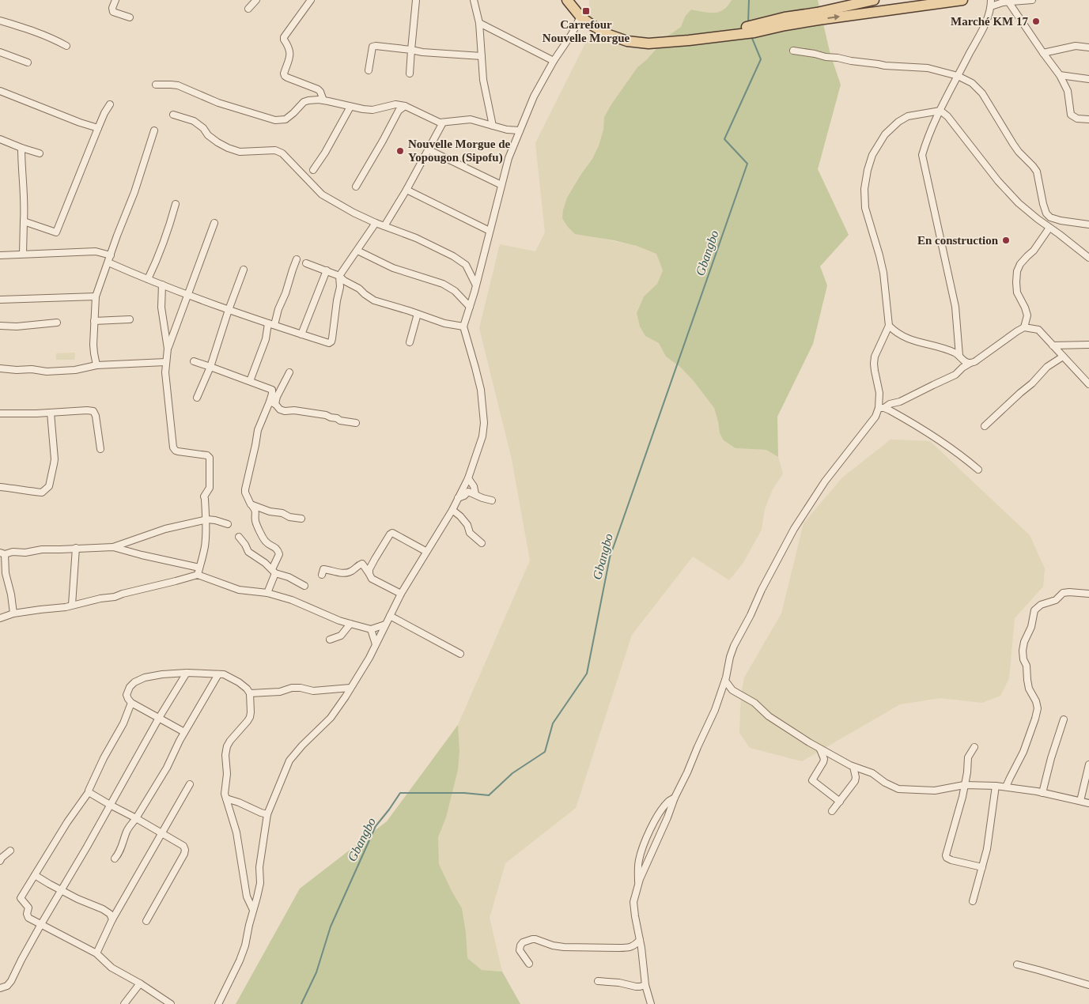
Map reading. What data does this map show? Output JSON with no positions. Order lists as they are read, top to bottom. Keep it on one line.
{"water":["Gbangbo"],"places":{"transit":["Carrefour Nouvelle Morgue"],"other":["Marché KM 17","Nouvelle Morgue de Yopougon (Sipofu)","En construction"]}}
